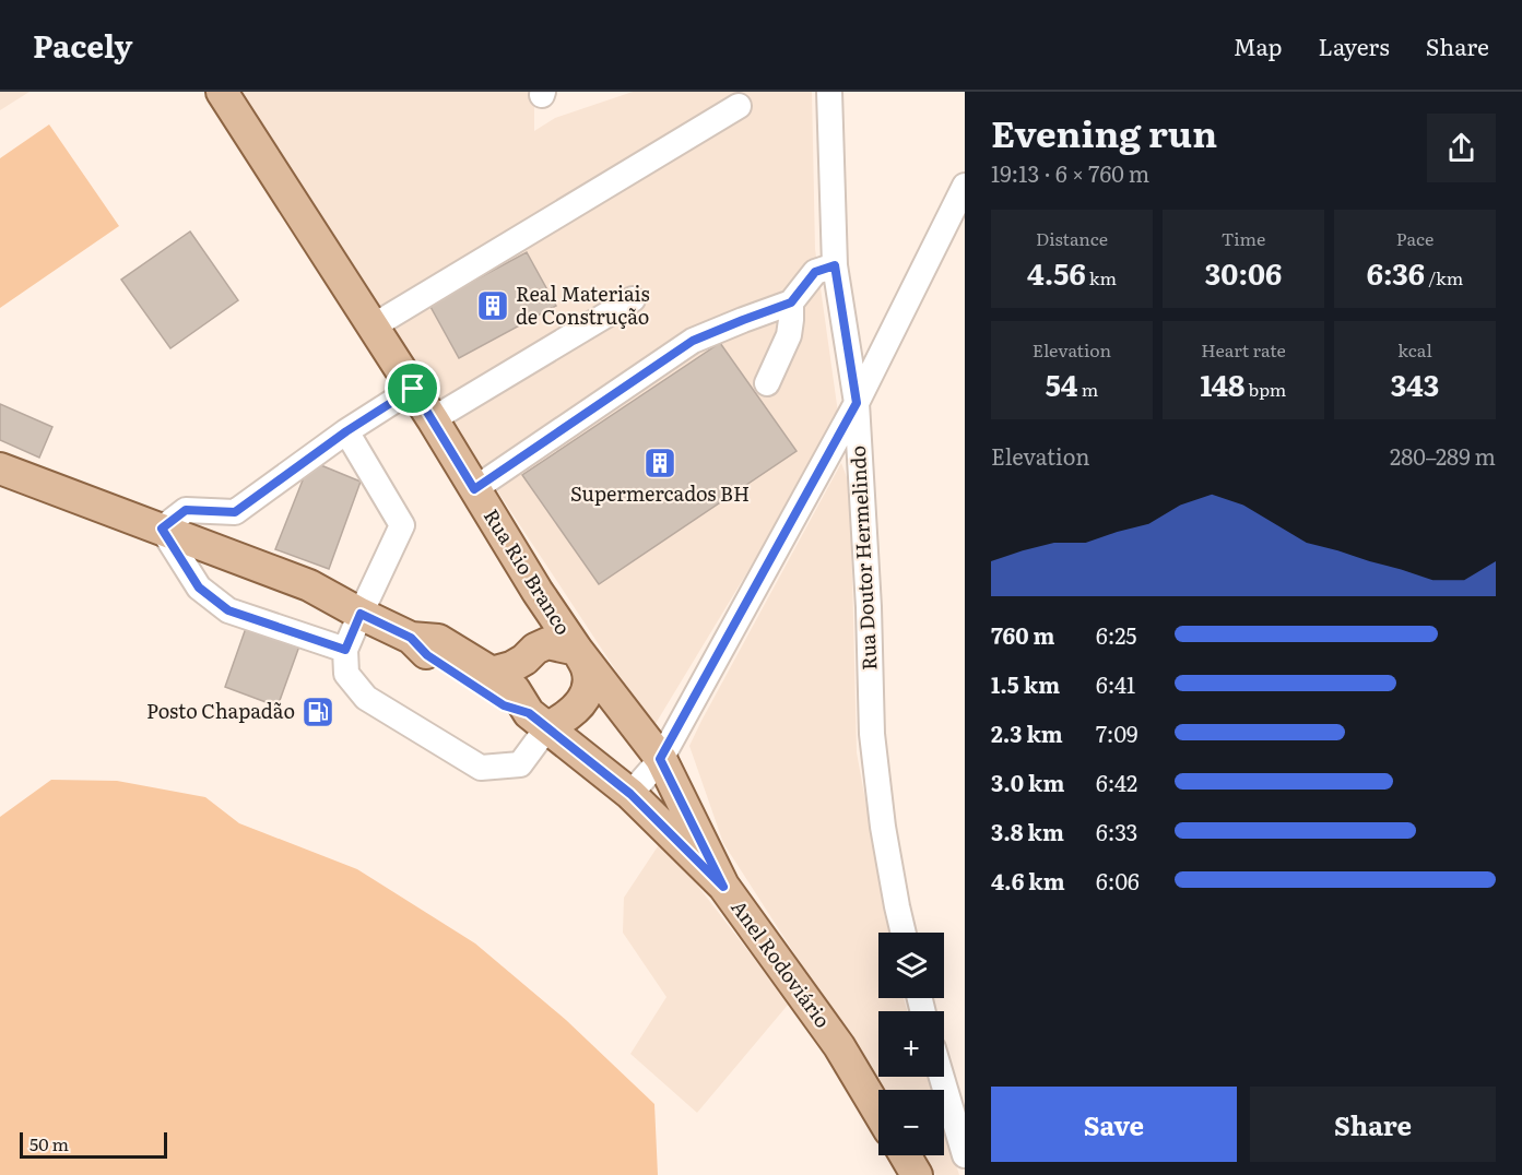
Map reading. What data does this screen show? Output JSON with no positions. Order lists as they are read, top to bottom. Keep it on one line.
{"streets":{"main road":["Rua Rio Branco","Anel Rodoviário"],"street":["Rua Doutor Hermelindo"]},"crossings":[["Rua Rio Branco","Anel Rodoviário"]],"places":{"building":["Real Materiais de Construção","Supermercados BH"],"fuel station":["Posto Chapadão"]},"scale_bar":"50 m","page":{"header":"Pacely","nav":["Map","Layers","Share"],"heading":["Evening run","19:13 · 6 × 760 m"],"stats":[["Distance","4.56 km"],["Time","30:06"],["Pace","6:36 /km"],["Elevation","54 m"],["Heart rate","148 bpm"],["kcal","343"]],"chart":["Elevation","280–289 m"],"list":[{"name":"760 m","note":"6:25"},{"name":"1.5 km","note":"6:41"},{"name":"2.3 km","note":"7:09"},{"name":"3.0 km","note":"6:42"},{"name":"3.8 km","note":"6:33"},{"name":"4.6 km","note":"6:06"}],"map_buttons":["+","−"],"buttons":["Save","Share"],"scale":"50 m"}}
